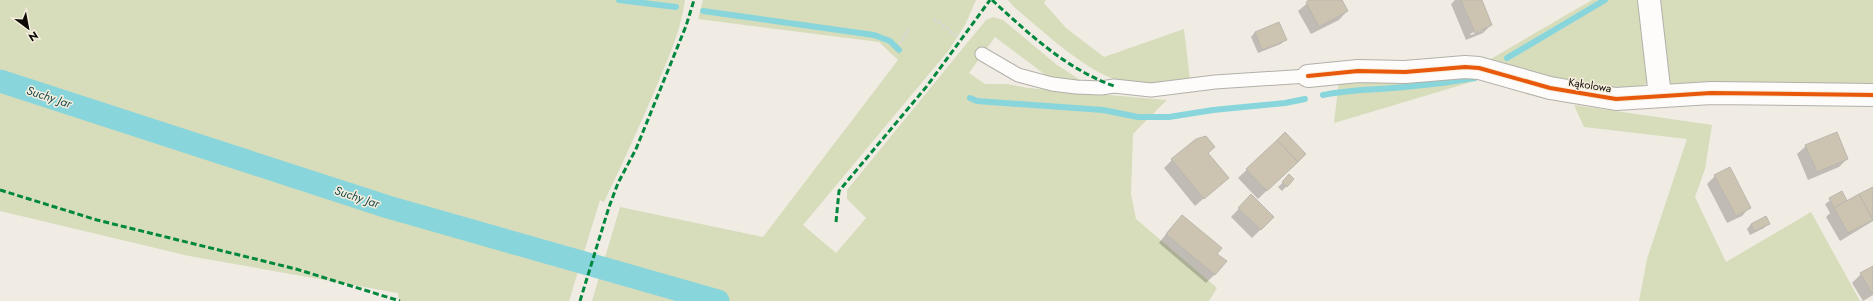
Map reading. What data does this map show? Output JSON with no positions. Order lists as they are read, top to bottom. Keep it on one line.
{"streets":{"street":["Kąkolowa"]},"water":["Suchy Jar"],"north":"bottom right"}
